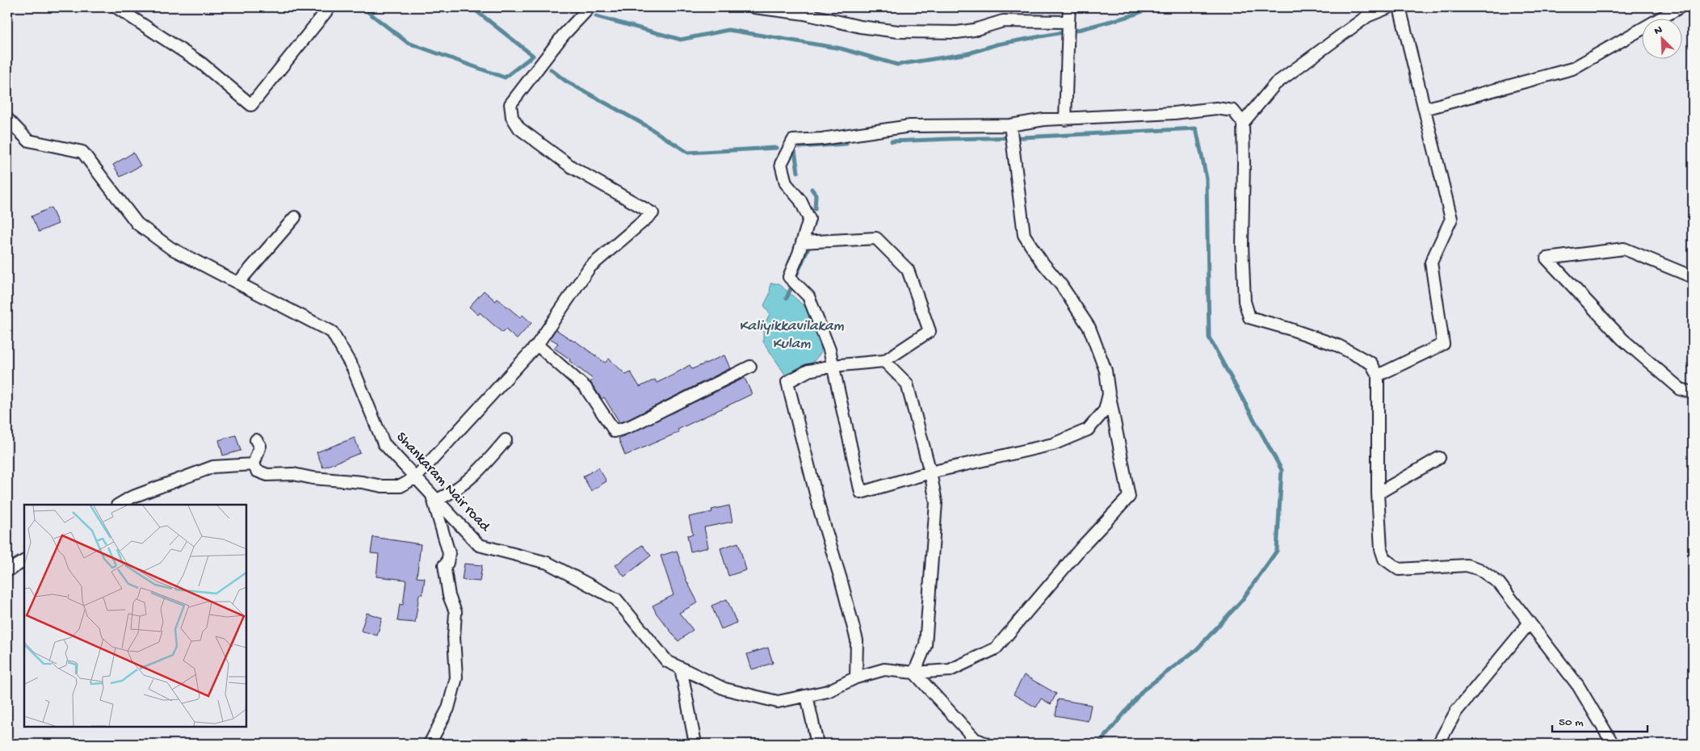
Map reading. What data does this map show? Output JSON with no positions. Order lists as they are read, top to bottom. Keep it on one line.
{"streets":{"street":["Shankaram Nair road"]},"water":["Kaliyikkavilakam Kulam"],"scale_bar":"50 m","north":"top left"}
